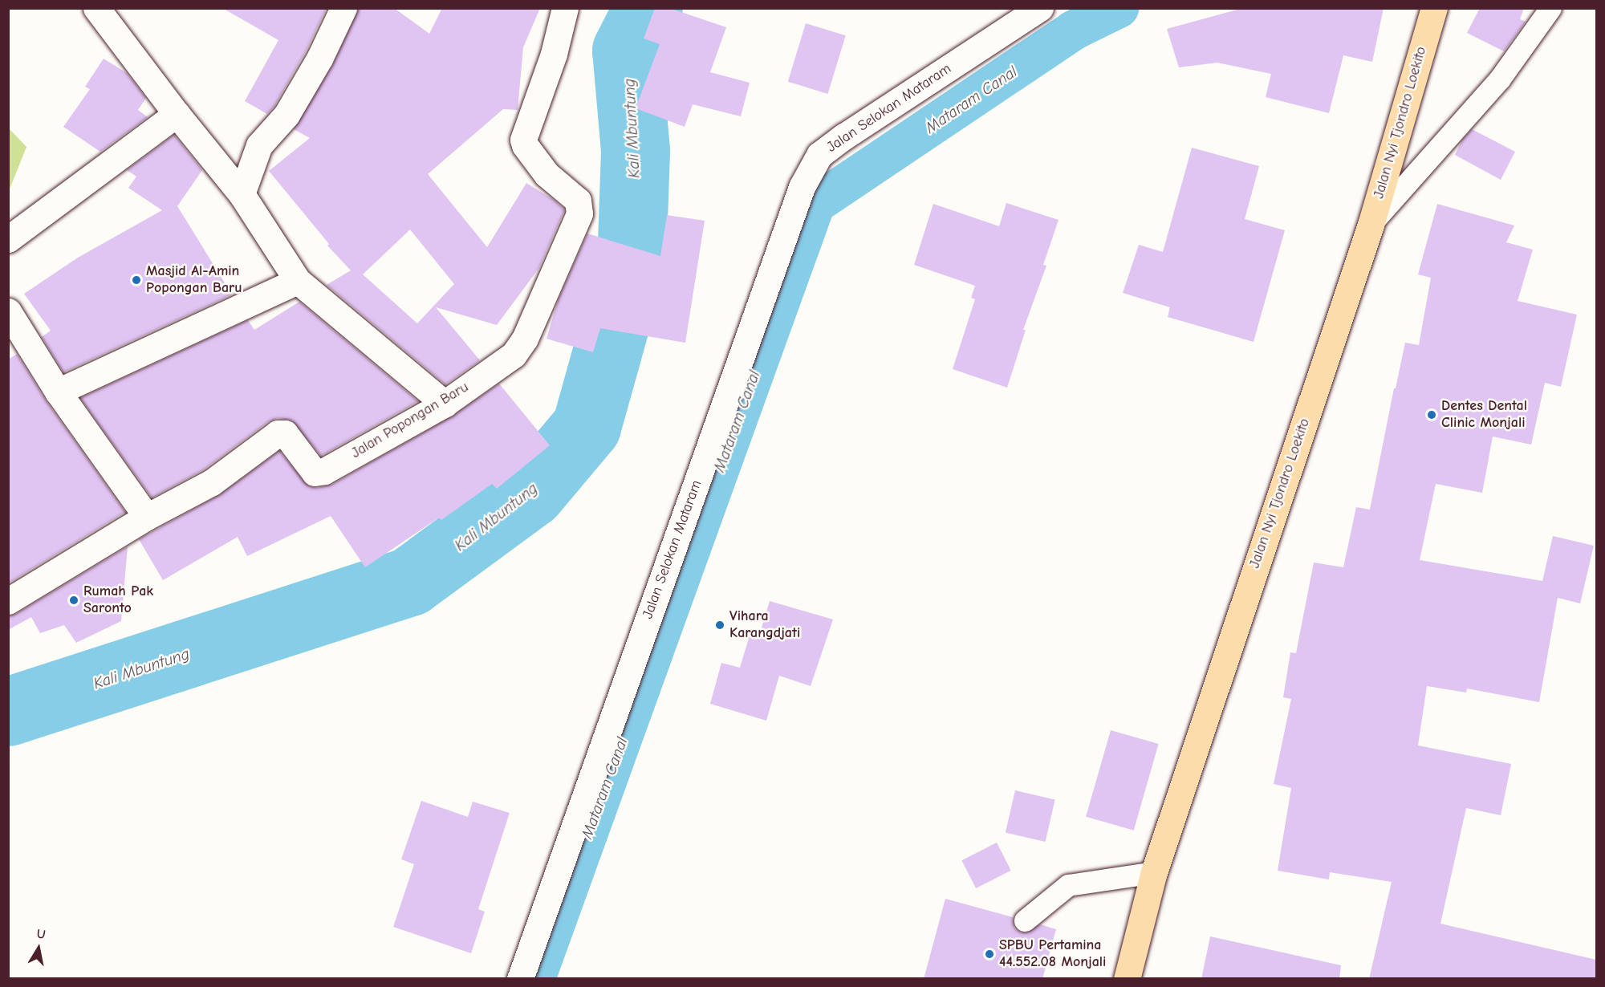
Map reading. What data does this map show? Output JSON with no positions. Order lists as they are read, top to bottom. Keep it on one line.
{"streets":{"main road":["Jalan Nyi Tjondro Loekito"],"street":["Jalan Selokan Mataram","Jalan Popongan Baru"]},"water":["Mataram Canal","Kali Mbuntung"],"places":["Masjid Al-Amin Popongan Baru","Dentes Dental Clinic Monjali","Rumah Pak Saronto","Vihara Karangdjati","SPBU Pertamina 44.552.08 Monjali"],"north":"top"}
